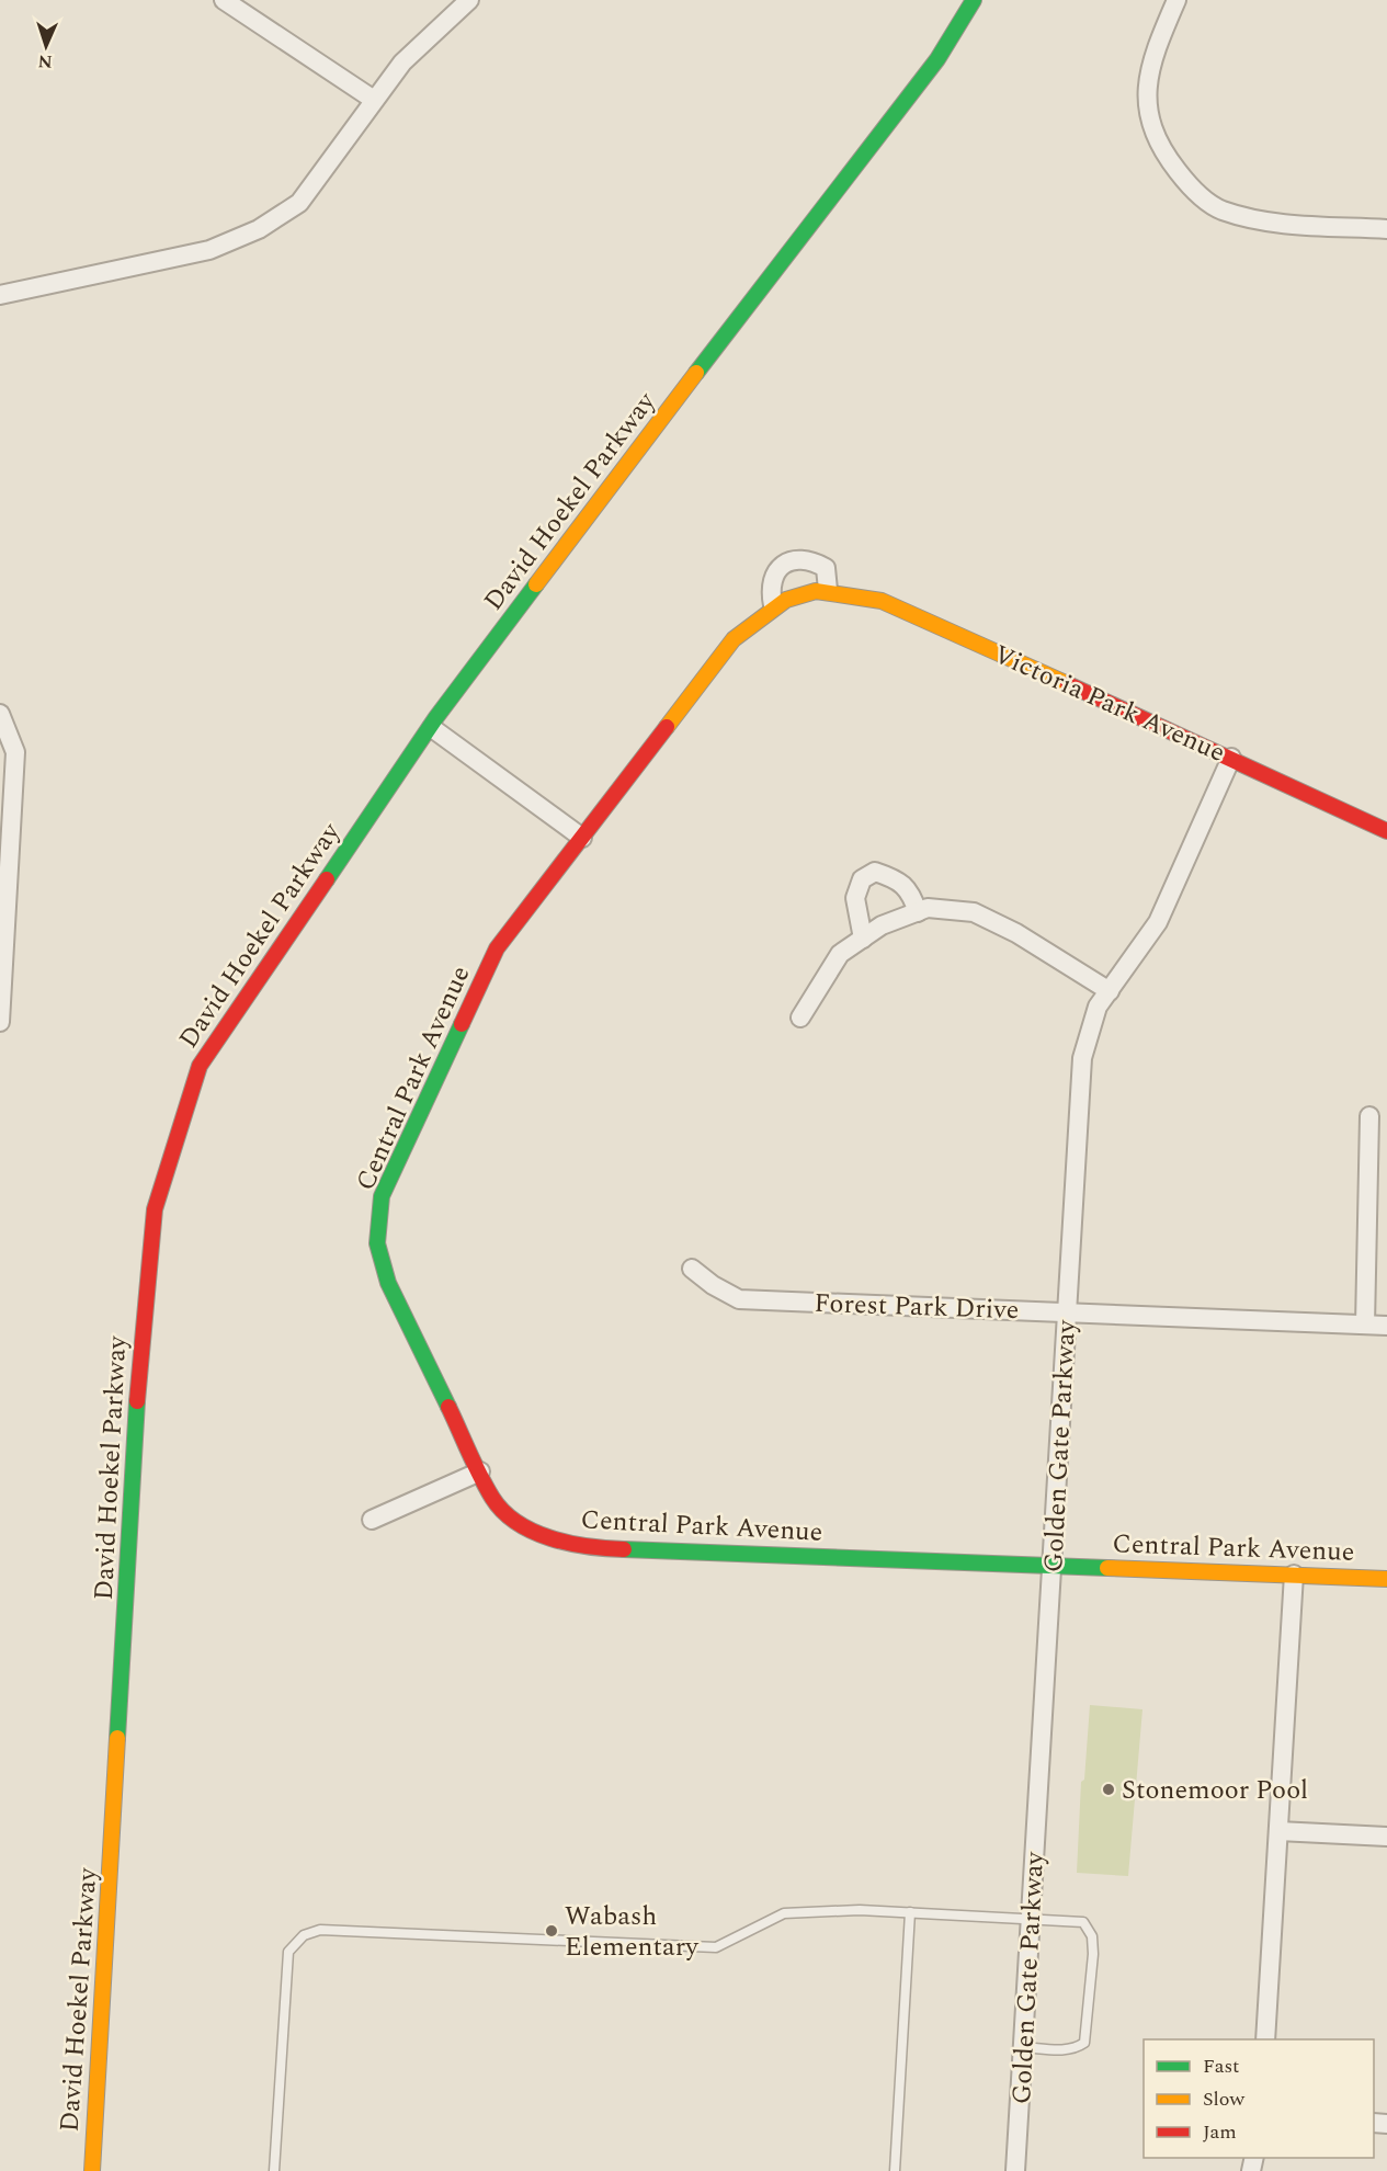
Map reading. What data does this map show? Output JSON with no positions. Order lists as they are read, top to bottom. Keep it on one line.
{"streets":{"street":["David Hoekel Parkway","Victoria Park Avenue","Central Park Avenue","Forest Park Drive","Golden Gate Parkway"]},"crossings":[["Victoria Park Avenue","Central Park Avenue"],["Victoria Park Avenue","Golden Gate Parkway"],["Central Park Avenue","Golden Gate Parkway"],["Forest Park Drive","Golden Gate Parkway"]],"places":["Stonemoor Pool","Wabash Elementary"],"legend":["Fast","Slow","Jam"],"north":"bottom"}
